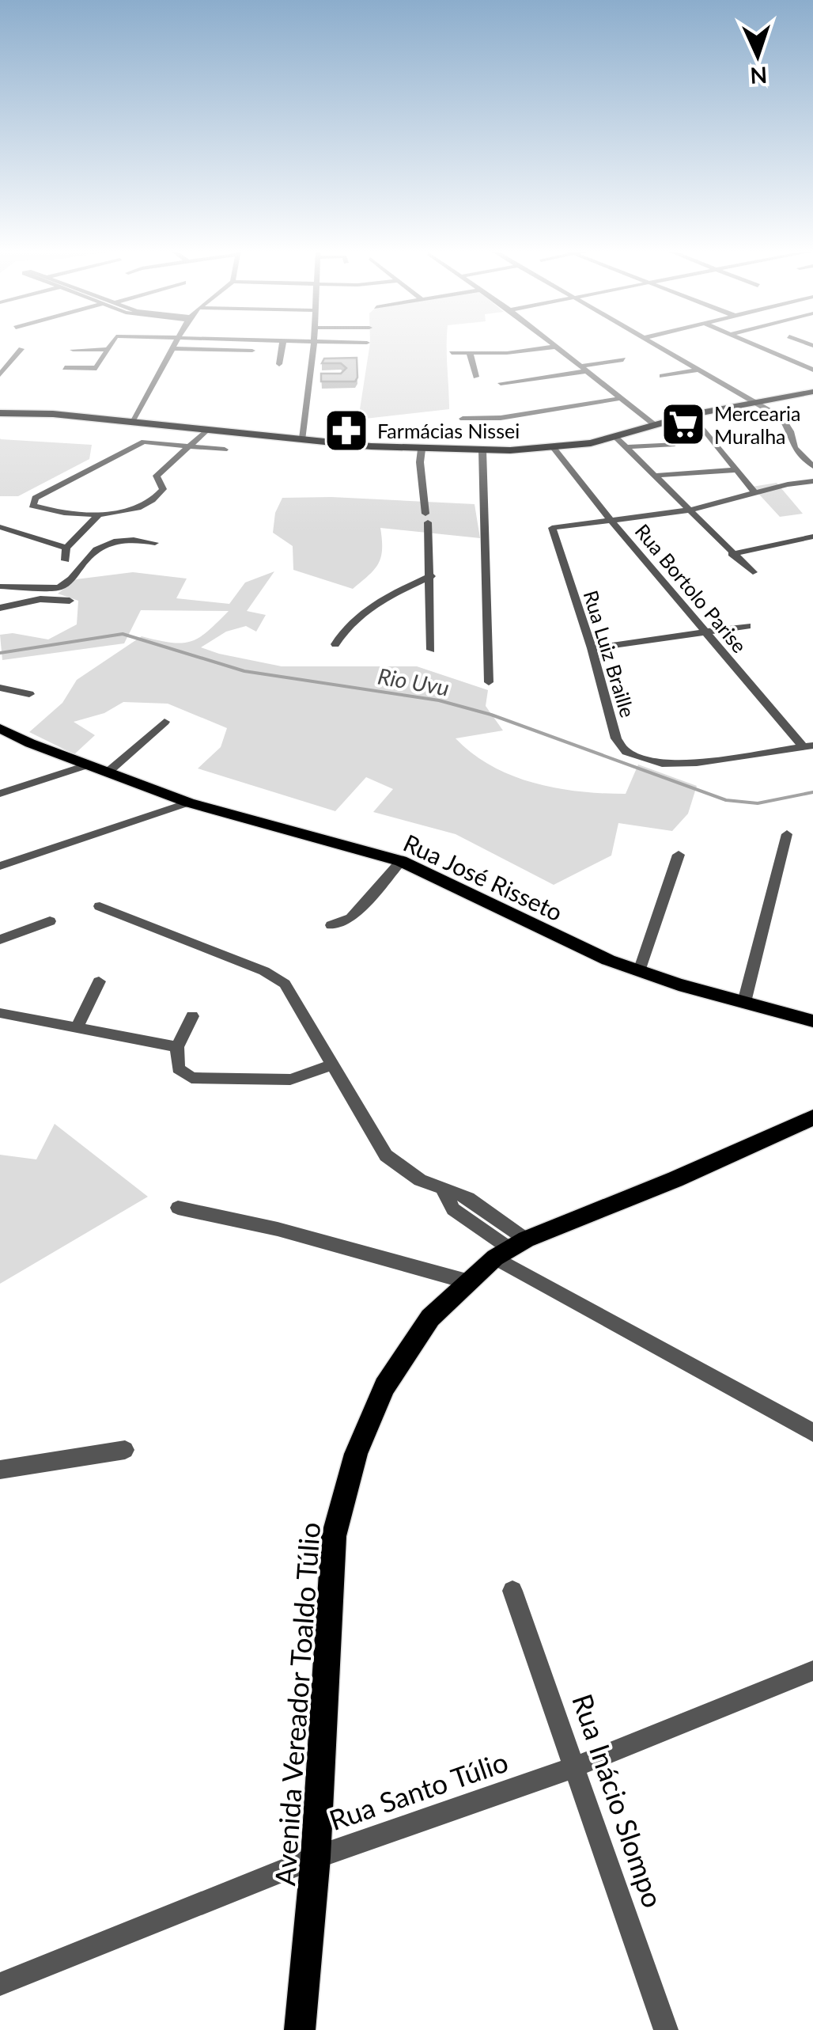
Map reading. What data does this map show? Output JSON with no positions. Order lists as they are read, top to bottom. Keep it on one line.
{"streets":{"main road":["Rua José Risseto","Avenida Vereador Toaldo Túlio"],"street":["Rua Bortolo Parise","Rua Luiz Braille","Rua Santo Túlio","Rua Inácio Slompo"]},"crossings":[["Rua Bortolo Parise","Rua Luiz Braille"],["Avenida Vereador Toaldo Túlio","Rua Santo Túlio"],["Rua Santo Túlio","Rua Inácio Slompo"]],"water":["Rio Uvu"],"places":{"supermarket":["Mercearia Muralha"],"pharmacy":["Farmácias Nissei"]},"north":"bottom"}
